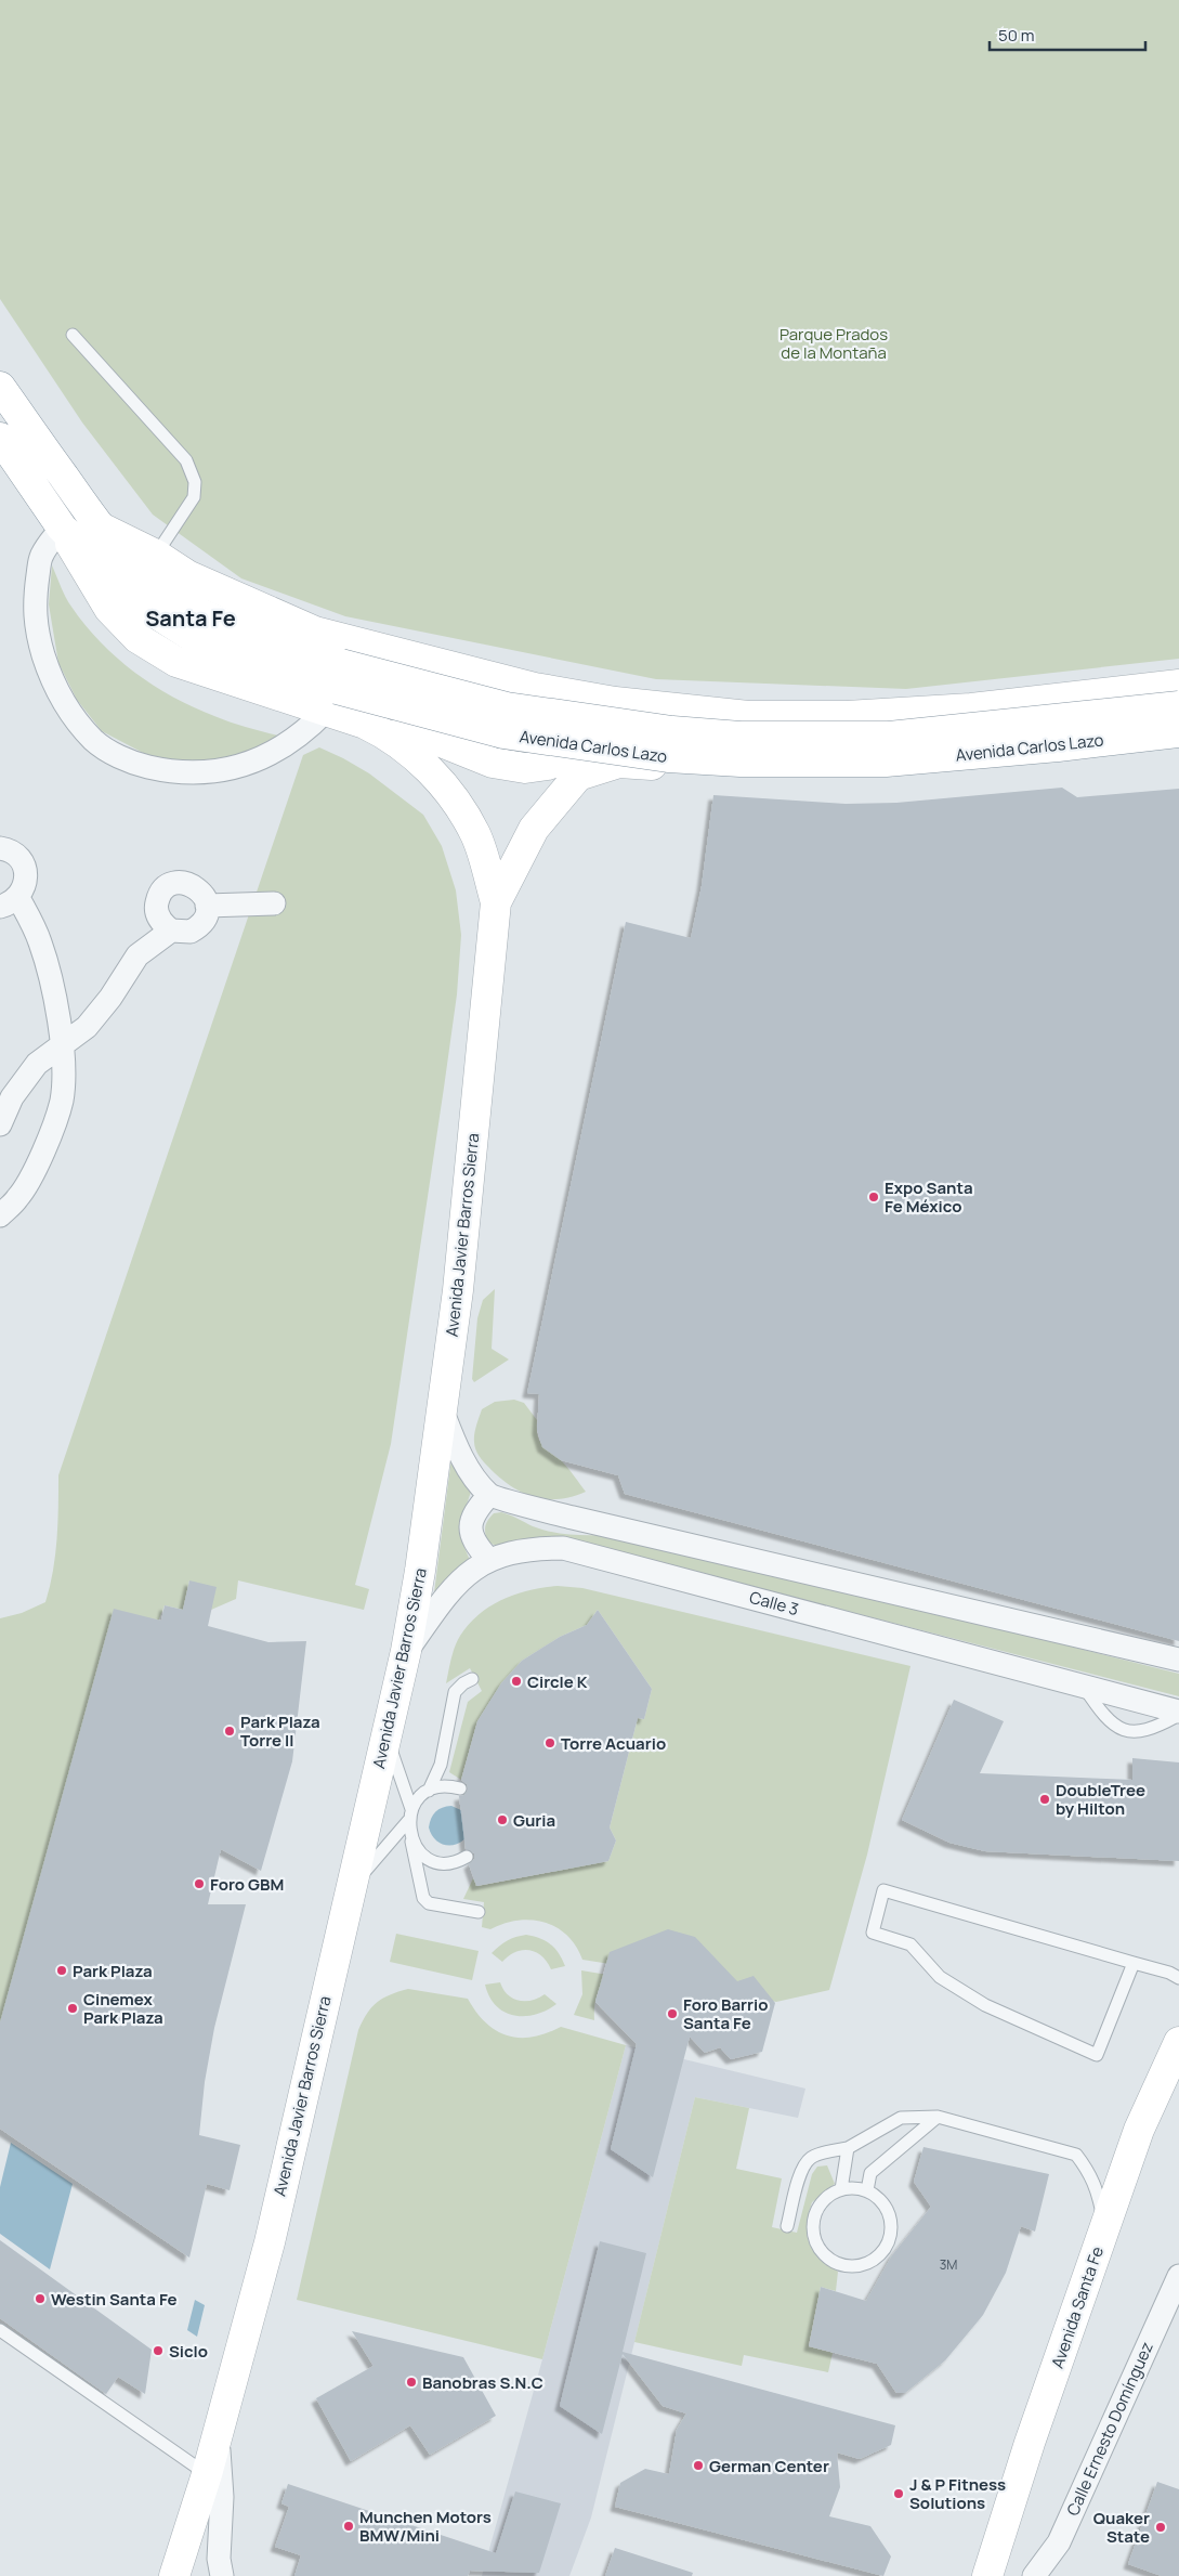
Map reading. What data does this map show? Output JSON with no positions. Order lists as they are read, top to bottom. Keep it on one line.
{"streets":{"main road":["Avenida Carlos Lazo","Avenida Javier Barros Sierra","Avenida Santa Fe"],"street":["Calle 3","Calle Ernesto Domínguez"]},"crossings":[["Avenida Carlos Lazo","Avenida Javier Barros Sierra"],["Avenida Javier Barros Sierra","Calle 3"]],"districts":["Santa Fe"],"parks":["Parque Prados de la Montaña"],"places":["Expo Santa Fe México","Circle K","Park Plaza Torre II","Torre Acuario","DoubleTree by Hilton","Guria","Foro GBM","Park Plaza","Cinemex Park Plaza","Foro Barrio Santa Fe","Westin Santa Fe","Siclo","Banobras S.N.C","German Center","J & P Fitness Solutions","Munchen Motors BMW/Mini","Quaker State"],"house_numbers":["3M"],"scale_bar":"50 m"}
